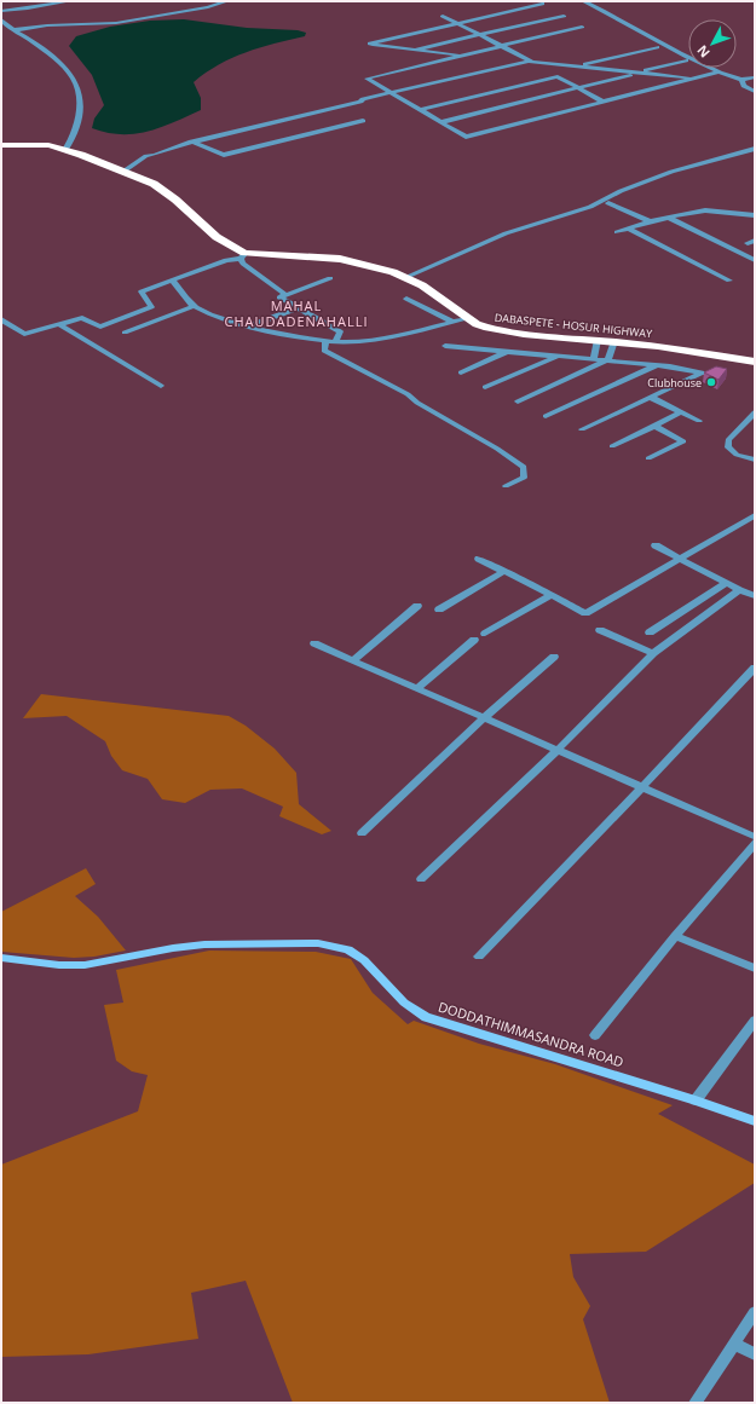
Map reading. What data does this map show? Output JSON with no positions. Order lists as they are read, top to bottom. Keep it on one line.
{"streets":{"highway":["DABASPETE - HOSUR HIGHWAY"],"street":["DODDATHIMMASANDRA ROAD"]},"districts":["MAHAL CHAUDADENAHALLI"],"places":["Clubhouse"],"north":"bottom left"}
